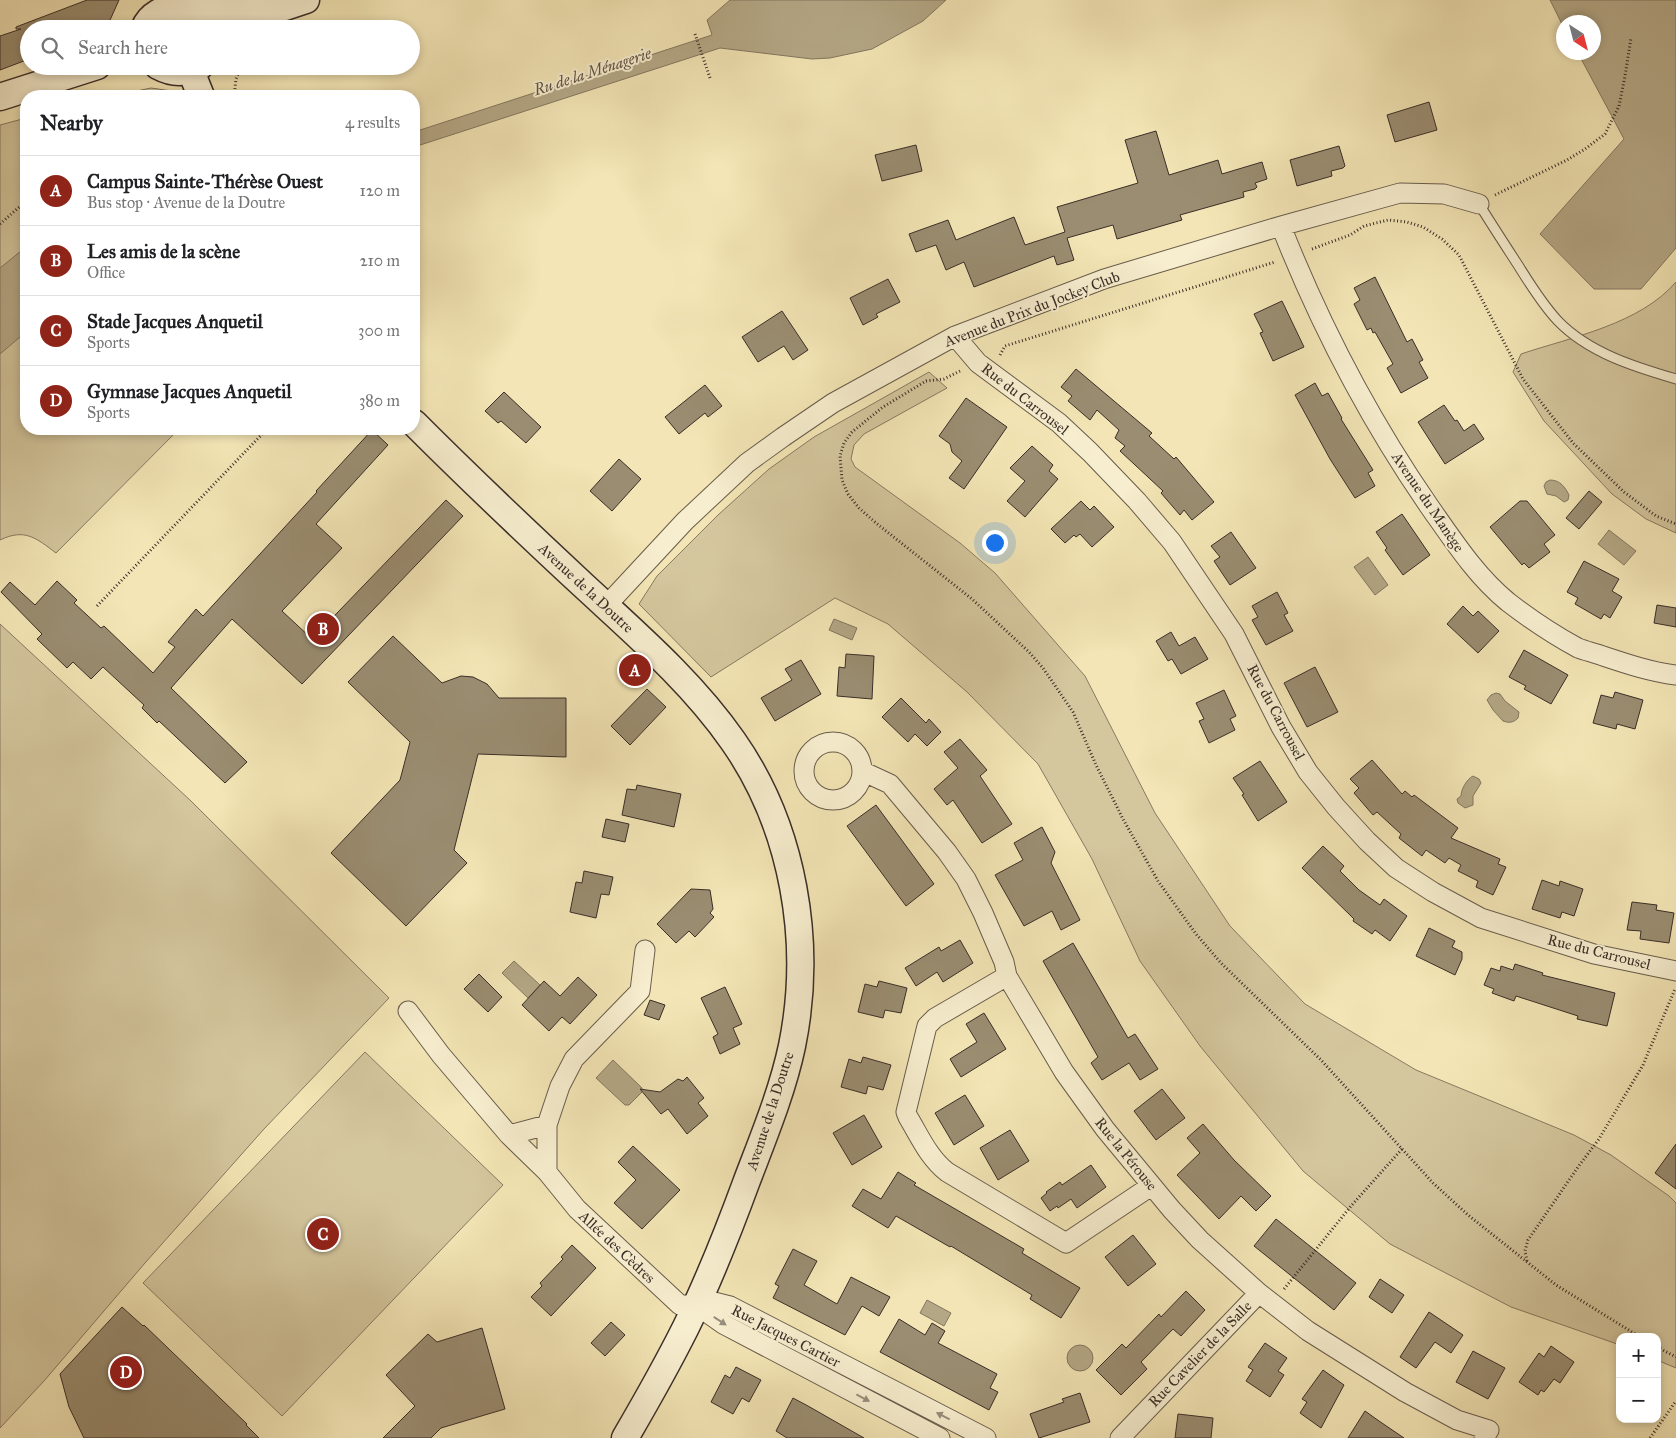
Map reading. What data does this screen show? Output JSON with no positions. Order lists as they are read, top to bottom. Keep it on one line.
{"streets":{"main road":["Avenue de la Doutre"],"street":["Avenue du Prix du Jockey Club","Rue du Carrousel","Avenue du Manège","Rue la Pérouse","Allée des Cèdres","Rue Jacques Cartier","Rue Cavelier de la Salle"]},"crossings":[["Avenue du Prix du Jockey Club","Rue du Carrousel"],["Avenue du Prix du Jockey Club","Avenue du Manège"],["Avenue du Prix du Jockey Club","Avenue de la Doutre"],["Avenue de la Doutre","Allée des Cèdres"],["Avenue de la Doutre","Rue Jacques Cartier"],["Rue la Pérouse","Rue Cavelier de la Salle"],["Allée des Cèdres","Rue Jacques Cartier"]],"water":["Ru de la Ménagerie"],"north":"bottom right","page":{"search":"Search here","heading":["Nearby","4 results"],"list":[{"mark":"A","name":"Campus Sainte-Thérèse Ouest","note":"Bus stop · Avenue de la Doutre","value":"120 m"},{"mark":"B","name":"Les amis de la scène","note":"Office","value":"210 m"},{"mark":"C","name":"Stade Jacques Anquetil","note":"Sports","value":"300 m"},{"mark":"D","name":"Gymnase Jacques Anquetil","note":"Sports","value":"380 m"}],"pins":["B","A","C","D"],"map_buttons":["+","−"]}}
